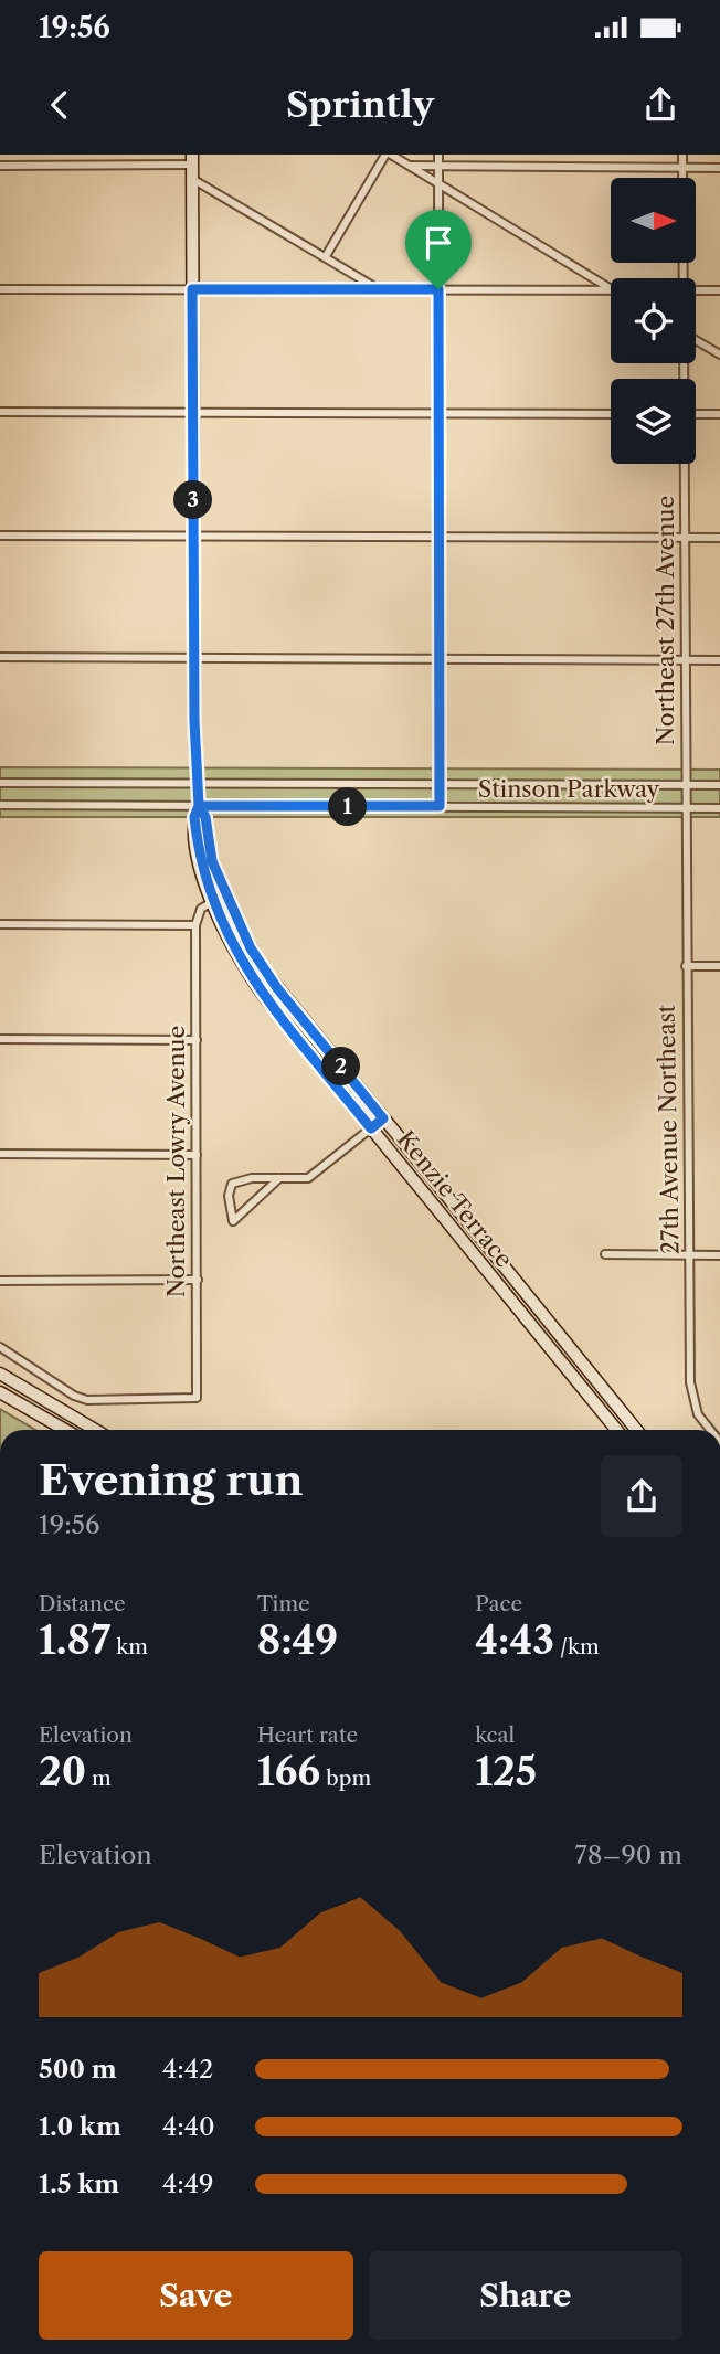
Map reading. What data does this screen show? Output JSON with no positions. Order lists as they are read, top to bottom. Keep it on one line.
{"streets":{"main road":["Kenzie Terrace"],"street":["Northeast 27th Avenue","Stinson Parkway","27th Avenue Northeast","Northeast Lowry Avenue"]},"crossings":[["Northeast 27th Avenue","Stinson Parkway"],["Northeast 27th Avenue","27th Avenue Northeast"],["Stinson Parkway","27th Avenue Northeast"],["Stinson Parkway","Kenzie Terrace"],["Northeast Lowry Avenue","Kenzie Terrace"]],"north":"right","page":{"status":"19:56","header":"Sprintly","pins":["3","1","2"],"heading":["Evening run","19:56"],"stats":[["Distance","1.87 km"],["Time","8:49"],["Pace","4:43 /km"],["Elevation","20 m"],["Heart rate","166 bpm"],["kcal","125"]],"chart":["Elevation","78–90 m"],"list":[{"name":"500 m","note":"4:42"},{"name":"1.0 km","note":"4:40"},{"name":"1.5 km","note":"4:49"}],"buttons":["Save","Share"]}}
